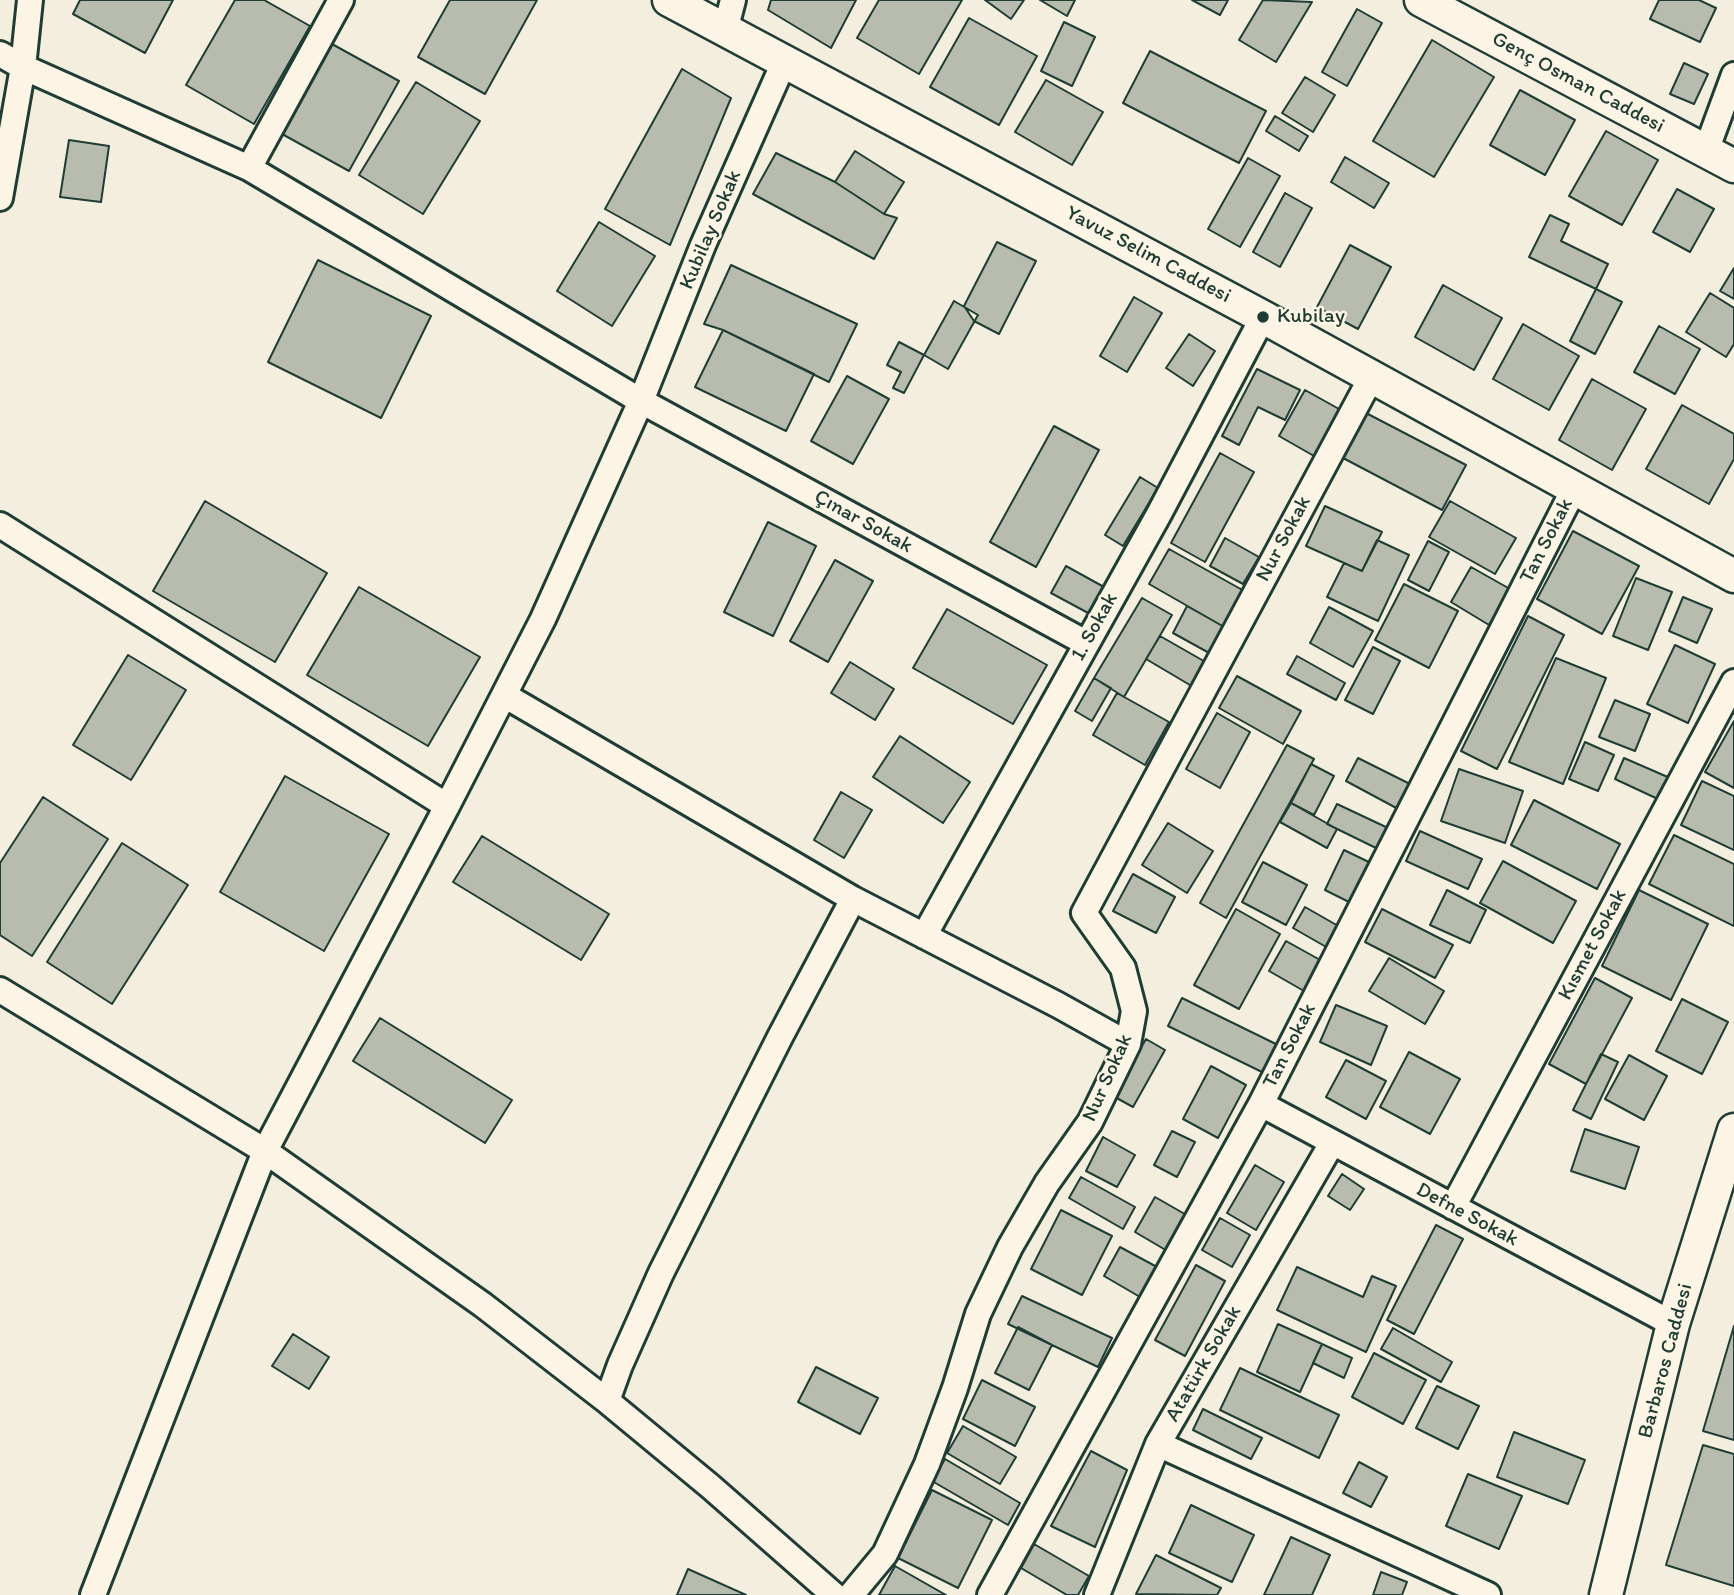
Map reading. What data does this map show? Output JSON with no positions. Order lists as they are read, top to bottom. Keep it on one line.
{"streets":{"street":["Genç Osman Caddesi","Kubilay Sokak","Yavuz Selim Caddesi","Çınar Sokak","Nur Sokak","Tan Sokak","1. Sokak","Kısmet Sokak","Defne Sokak","Barbaros Caddesi","Atatürk Sokak"]},"crossings":[["Kubilay Sokak","Yavuz Selim Caddesi"],["Kubilay Sokak","Çınar Sokak"],["Yavuz Selim Caddesi","Nur Sokak"],["Yavuz Selim Caddesi","Tan Sokak"],["Yavuz Selim Caddesi","1. Sokak"],["Çınar Sokak","1. Sokak"],["Tan Sokak","Defne Sokak"],["Kısmet Sokak","Defne Sokak"],["Defne Sokak","Barbaros Caddesi"],["Defne Sokak","Atatürk Sokak"]],"places":["Kubilay"]}
